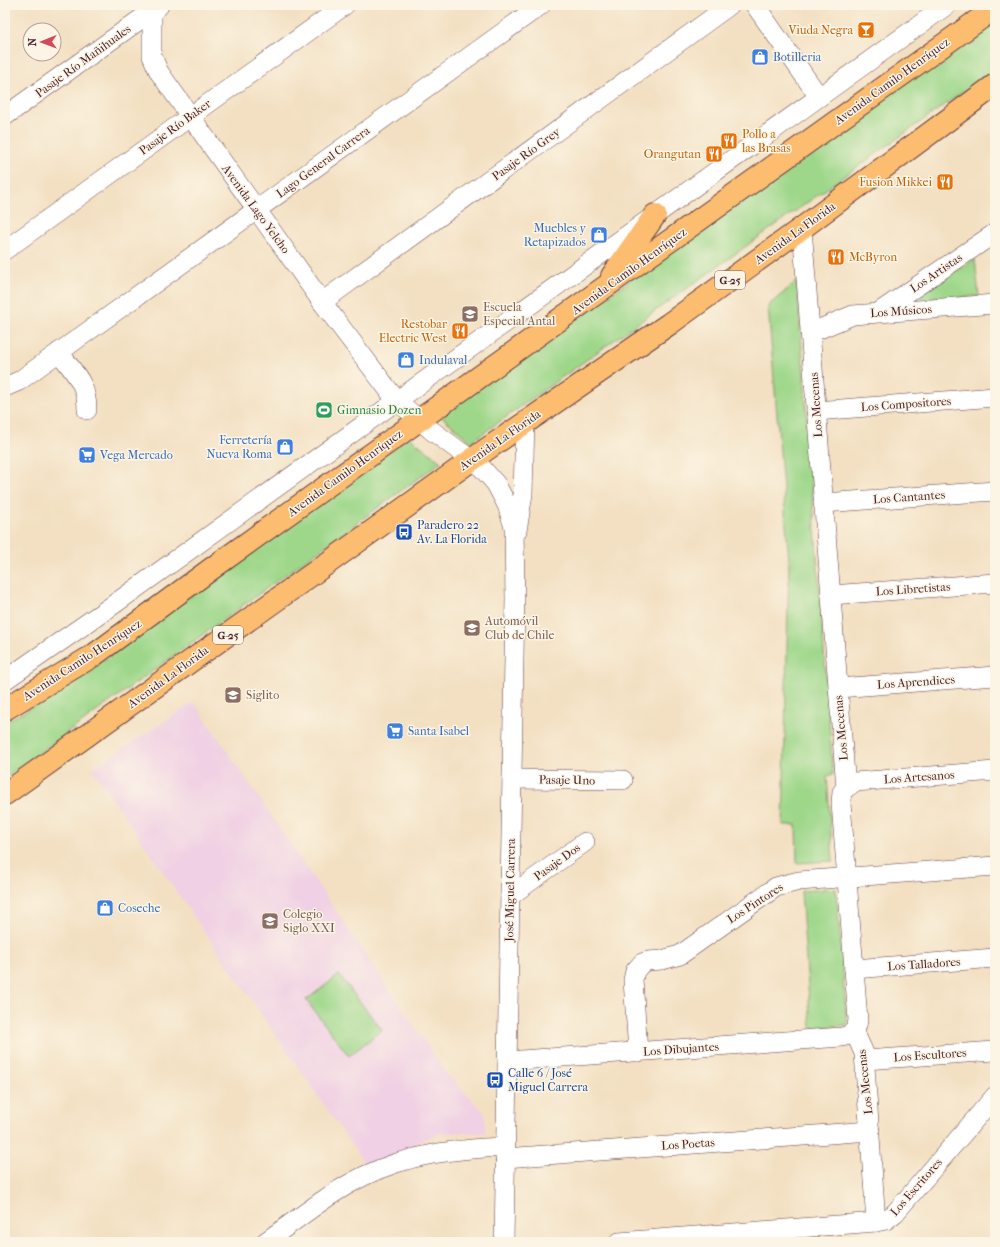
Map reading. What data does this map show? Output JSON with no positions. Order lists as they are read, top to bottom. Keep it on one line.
{"streets":{"main road":["Avenida Camilo Henríquez","Avenida La Florida","G-25"],"street":["Pasaje Río Mañihuales","Pasaje Río Baker","Pasaje Río Grey","Lago General Carrera","Avenida Lago Yelcho","Los Artistas","Los Músicos","Los Compositores","Los Mecenas","Los Cantantes","Los Libretistas","Los Aprendices","Los Artesanos","Pasaje Uno","Pasaje Dos","José Miguel Carrera","Los Pintores","Los Talladores","Los Dibujantes","Los Escultores","Los Poetas","Los Escritores"]},"crossings":[["Pasaje Río Mañihuales","Avenida Lago Yelcho"],["Avenida Camilo Henríquez","José Miguel Carrera"],["Pasaje Río Baker","Avenida Lago Yelcho"],["Pasaje Río Grey","Avenida Lago Yelcho"],["Lago General Carrera","Avenida Lago Yelcho"],["Avenida Lago Yelcho","José Miguel Carrera"],["Avenida La Florida","Los Mecenas"],["Avenida La Florida","José Miguel Carrera"],["Los Artistas","Los Músicos"],["Los Músicos","Los Mecenas"],["Los Compositores","Los Mecenas"],["Los Mecenas","Los Cantantes"],["Los Mecenas","Los Libretistas"],["Los Mecenas","Los Aprendices"],["Los Mecenas","Los Artesanos"],["Los Mecenas","Los Pintores"],["Los Mecenas","Los Talladores"],["Los Mecenas","Los Dibujantes"],["Los Mecenas","Los Escultores"],["Los Mecenas","Los Poetas"],["Los Mecenas","Los Escritores"],["Pasaje Uno","José Miguel Carrera"],["Pasaje Dos","José Miguel Carrera"],["José Miguel Carrera","Los Dibujantes"],["José Miguel Carrera","Los Poetas"],["Los Pintores","Los Dibujantes"]],"places":{"bar":["Viuda Negra"],"shop":["Botilleria","Muebles y Retapizados","Indulaval","Ferretería Nueva Roma","Coseche"],"restaurant":["Pollo a las Brasas","Orangutan","Fusion Mikkei","McByron","Restobar Electric West"],"school or university":["Escuela Especial Antal","Automóvil Club de Chile","Siglito","Colegio Siglo XXI"],"sports":["Gimnasio Dozen"],"supermarket":["Vega Mercado","Santa Isabel"],"bus stop":["Paradero 22 Av. La Florida","Calle 6 / José Miguel Carrera"]},"north":"left"}
